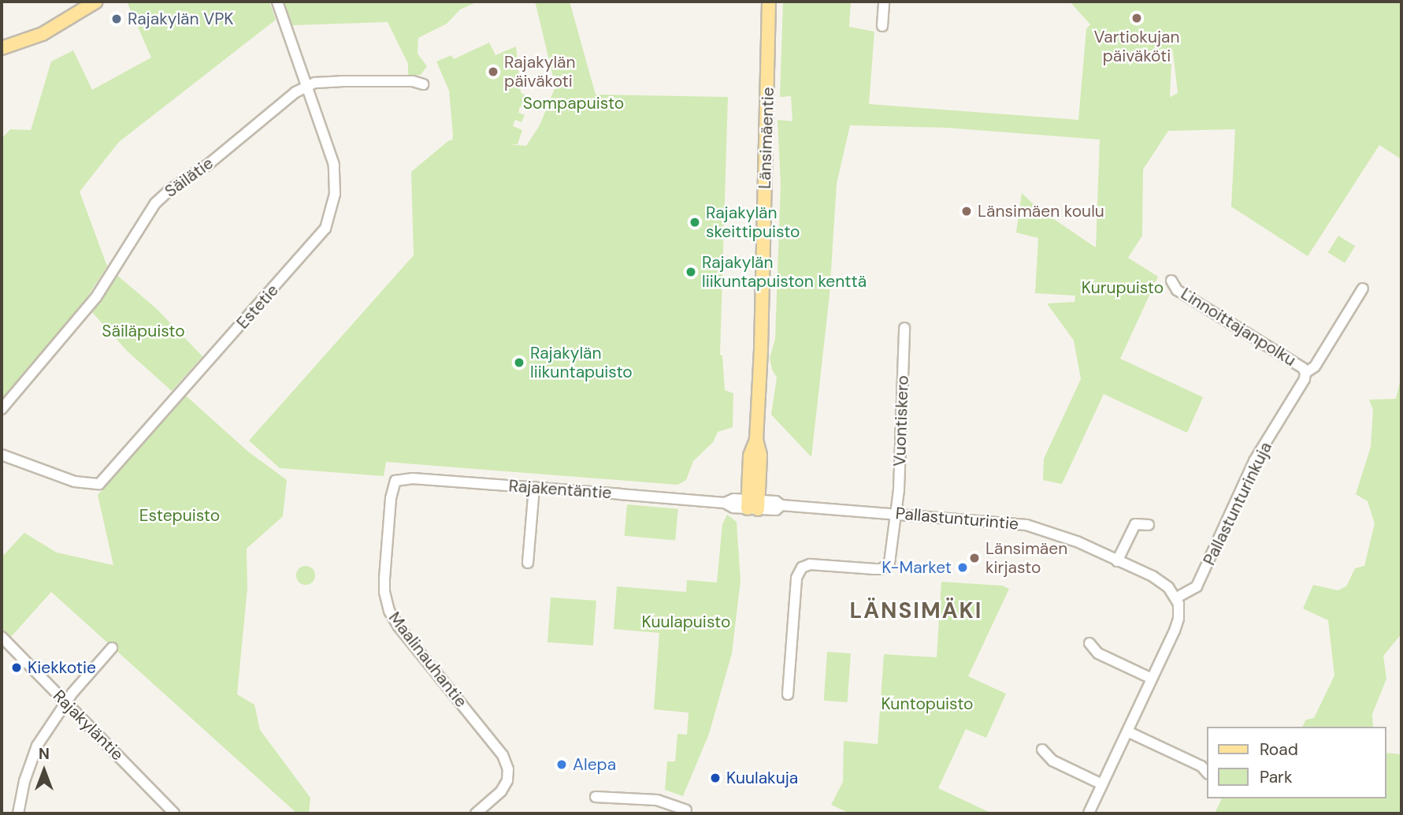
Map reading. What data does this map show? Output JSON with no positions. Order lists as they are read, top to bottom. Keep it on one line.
{"streets":{"main road":["Länsimäentie"],"street":["Säilätie","Estetie","Linnoittajanpolku","Vuontiskero","Rajakentäntie","Pallastunturinkuja","Pallastunturintie","Maalinauhantie","Rajakyläntie"]},"crossings":[["Länsimäentie","Rajakentäntie"],["Länsimäentie","Pallastunturintie"],["Säilätie","Estetie"],["Linnoittajanpolku","Pallastunturinkuja"],["Vuontiskero","Pallastunturintie"],["Rajakentäntie","Pallastunturintie"],["Rajakentäntie","Maalinauhantie"],["Pallastunturinkuja","Pallastunturintie"]],"districts":["LÄNSIMÄKI"],"parks":["Sompapuisto","Kurupuisto","Säiläpuisto","Estepuisto","Kuulapuisto","Kuntopuisto"],"places":["Vartiokujan päiväköti","Rajakylän VPK","Rajakylän päiväkoti","Länsimäen koulu","Rajakylän skeittipuisto","Rajakylän liikuntapuiston kenttä","Rajakylän liikuntapuisto","Länsimäen kirjasto","K-Market","Kiekkotie","Alepa","Kuulakuja"],"legend":["Road","Park"],"north":"top"}
